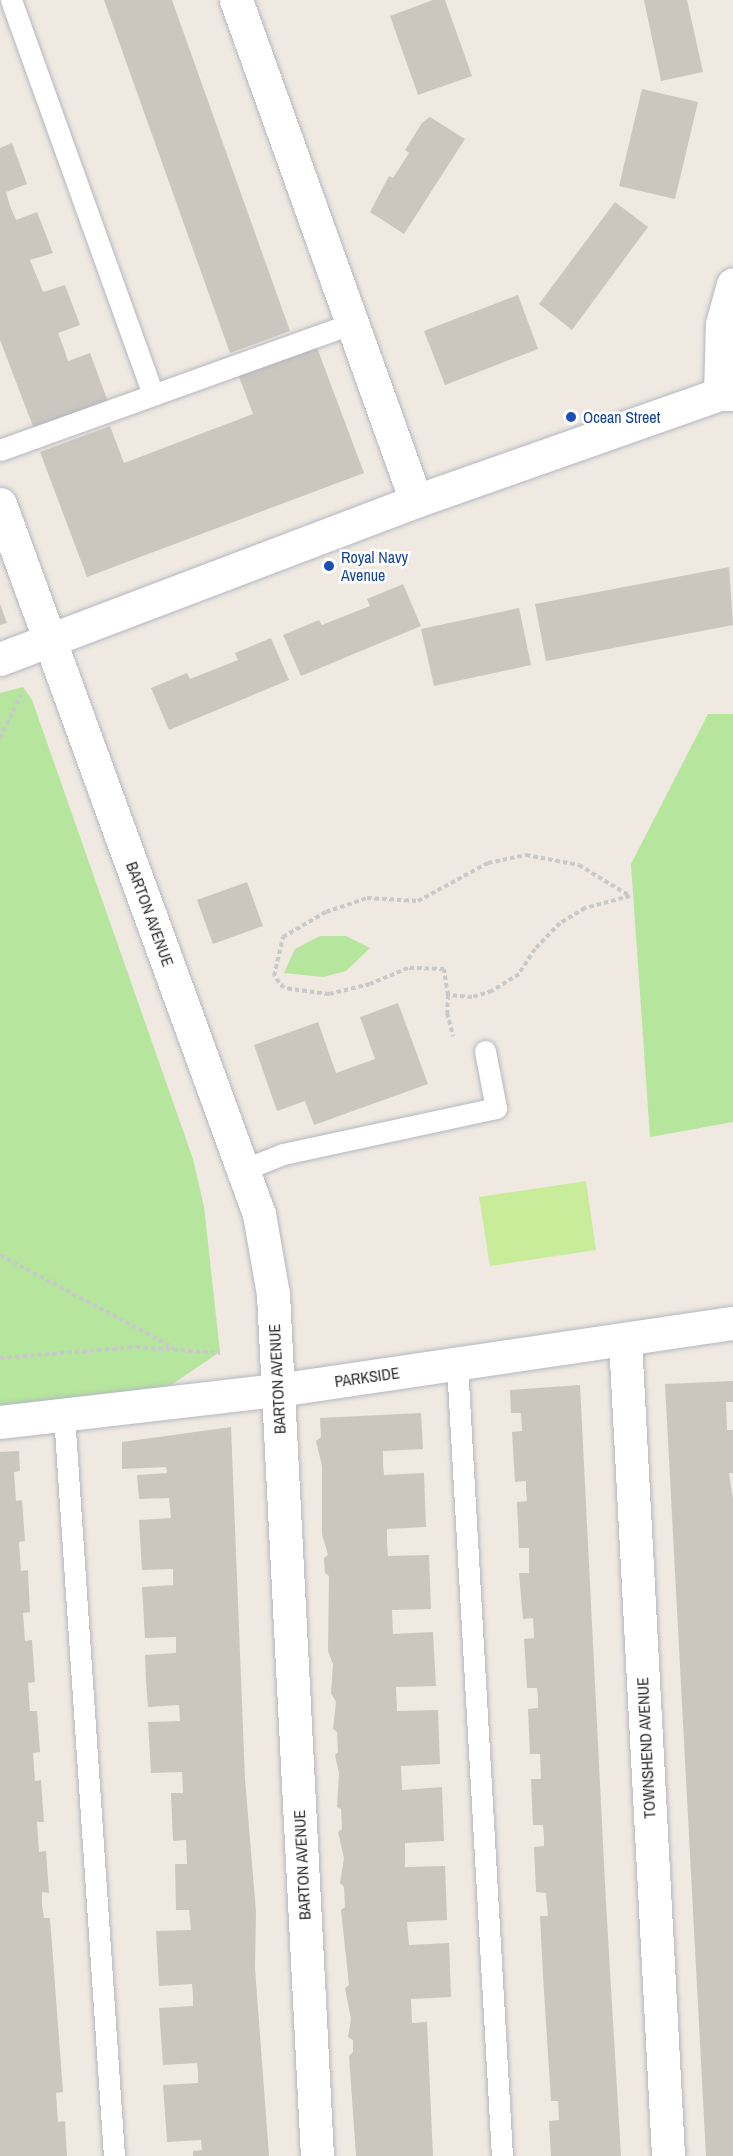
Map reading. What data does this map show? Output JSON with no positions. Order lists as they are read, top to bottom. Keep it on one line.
{"streets":{"street":["BARTON AVENUE","PARKSIDE","TOWNSHEND AVENUE"]},"crossings":[["BARTON AVENUE","PARKSIDE"],["PARKSIDE","TOWNSHEND AVENUE"]],"places":["Ocean Street","Royal Navy Avenue"]}
